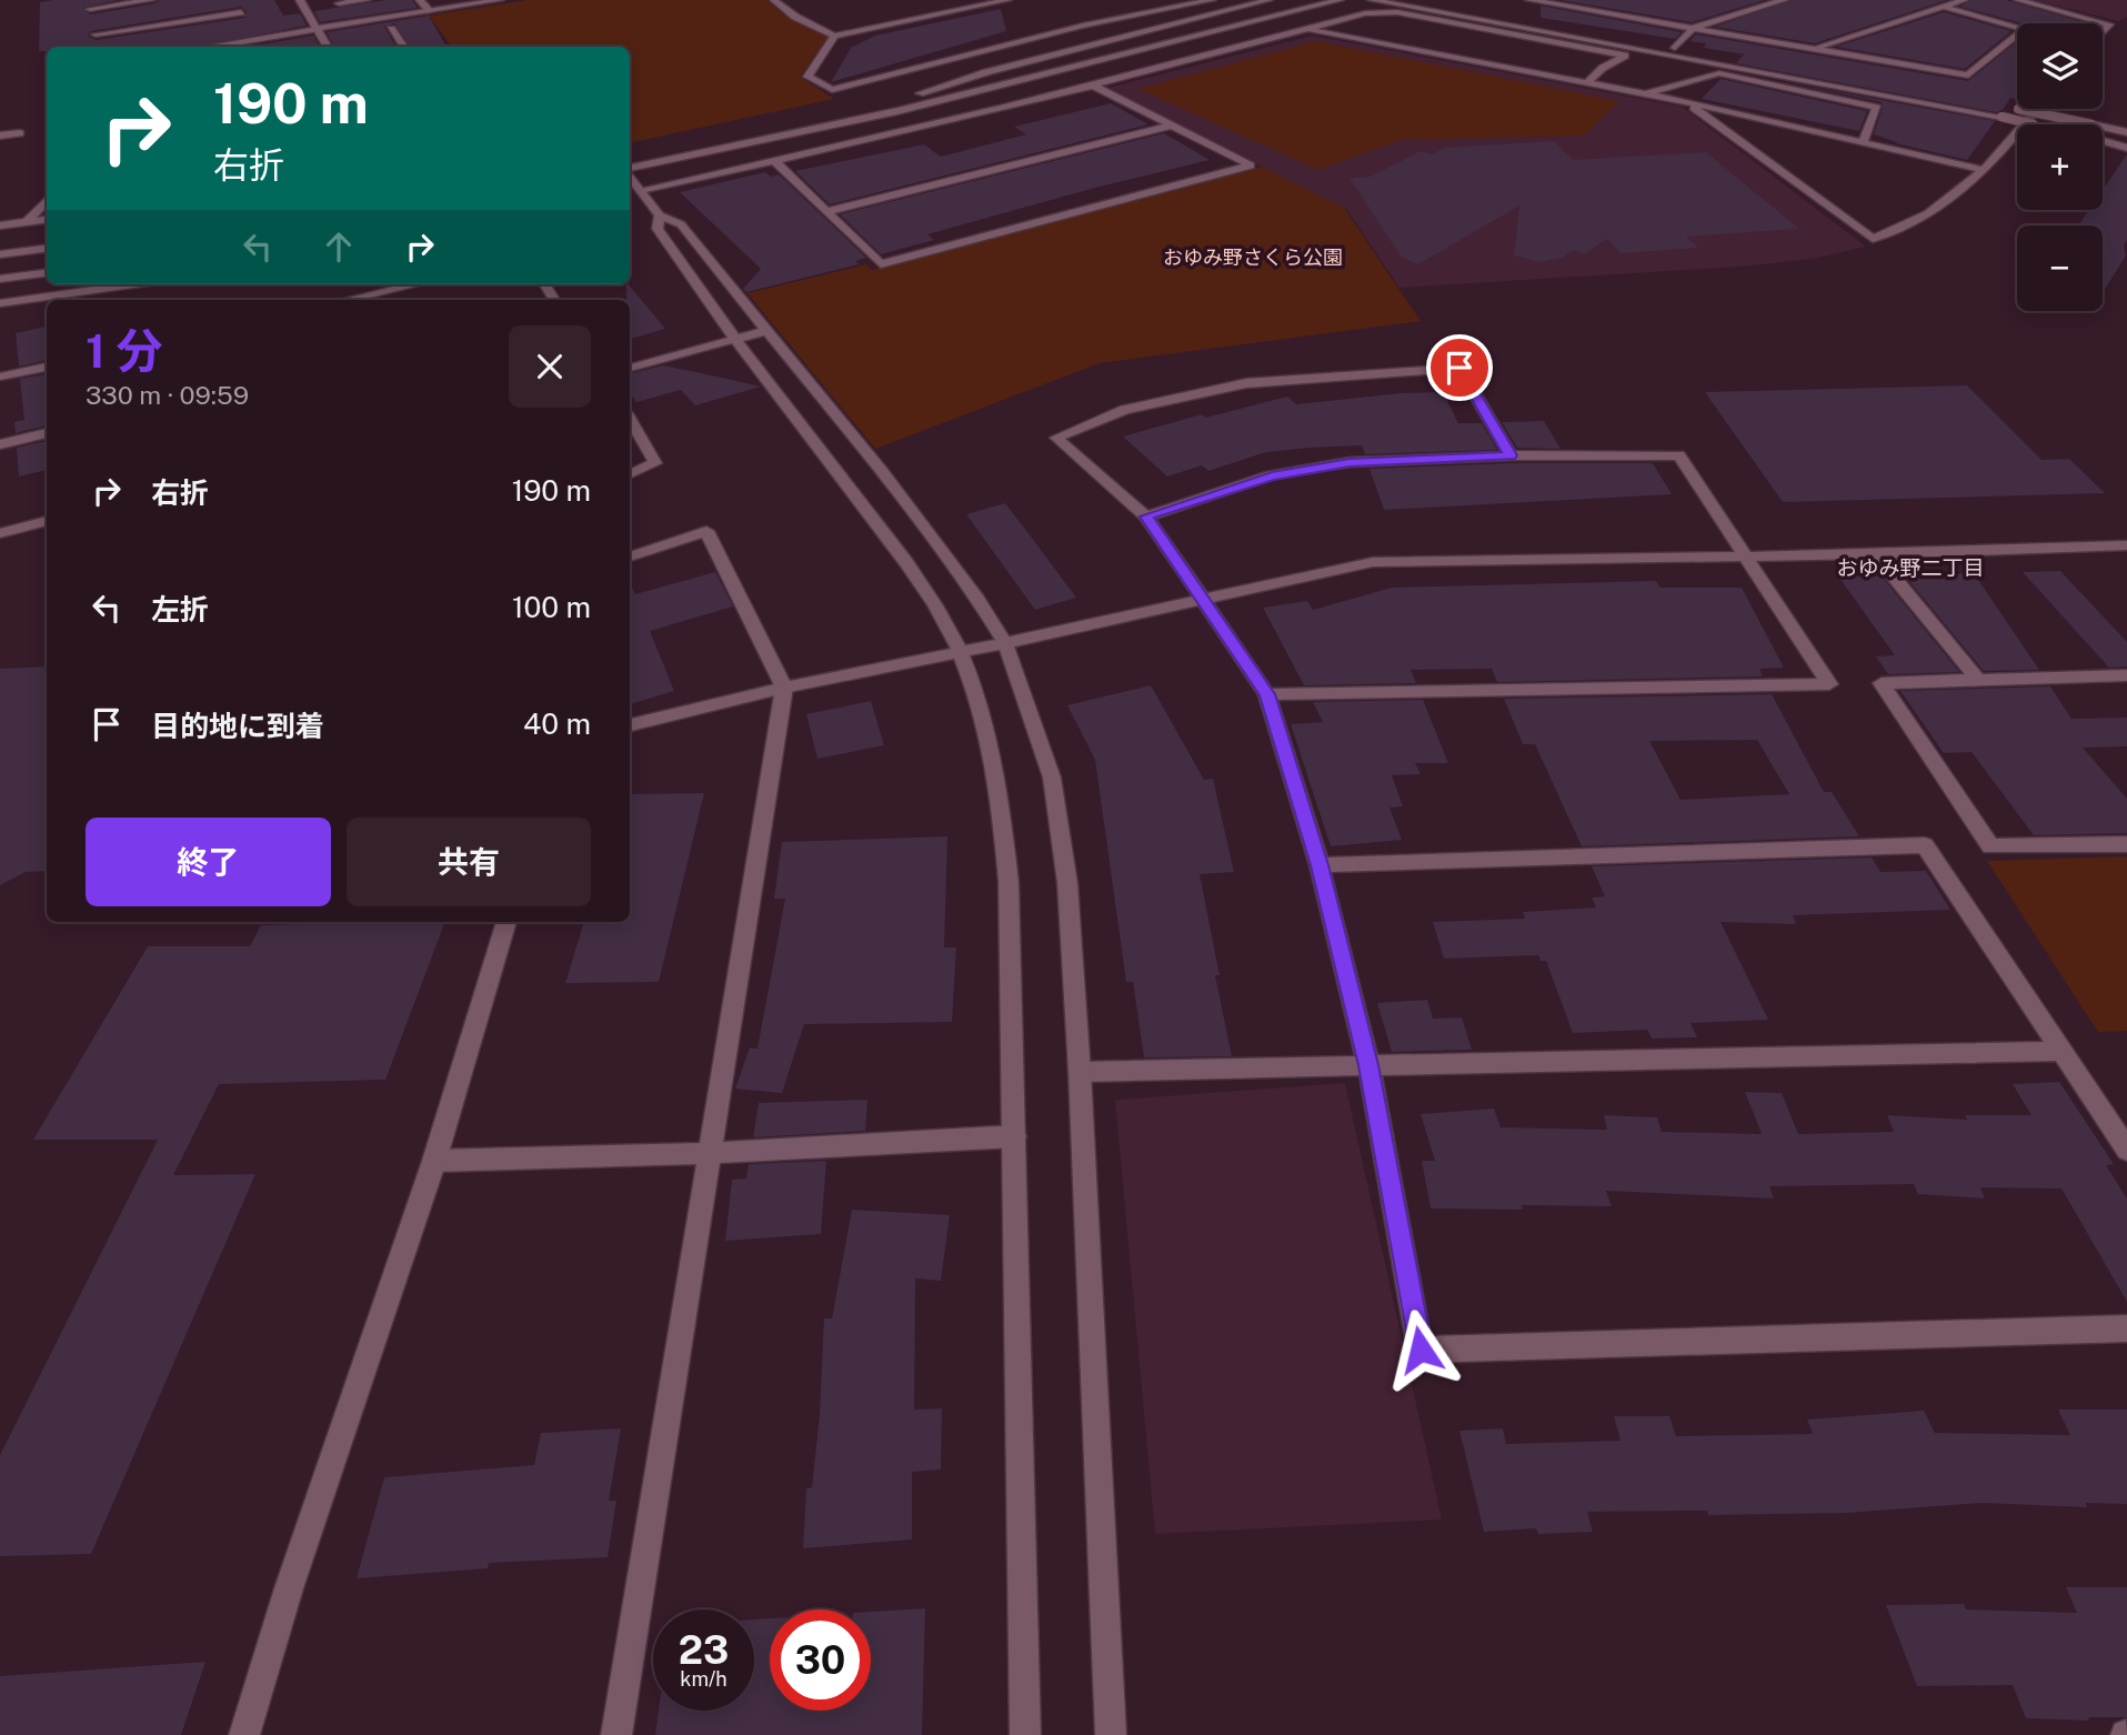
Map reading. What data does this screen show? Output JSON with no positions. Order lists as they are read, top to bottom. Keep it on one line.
{"districts":["おゆみ野二丁目"],"parks":["おゆみ野さくら公園"],"page":{"map_buttons":["+","−"],"turn":["190 m","右折"],"heading":["1 分","330 m · 09:59"],"list":[{"name":"右折","value":"190 m"},{"name":"左折","value":"100 m"},{"name":"目的地に到着","value":"40 m"}],"buttons":["終了","共有"],"speed":"23 km/h","limit":"30"}}
